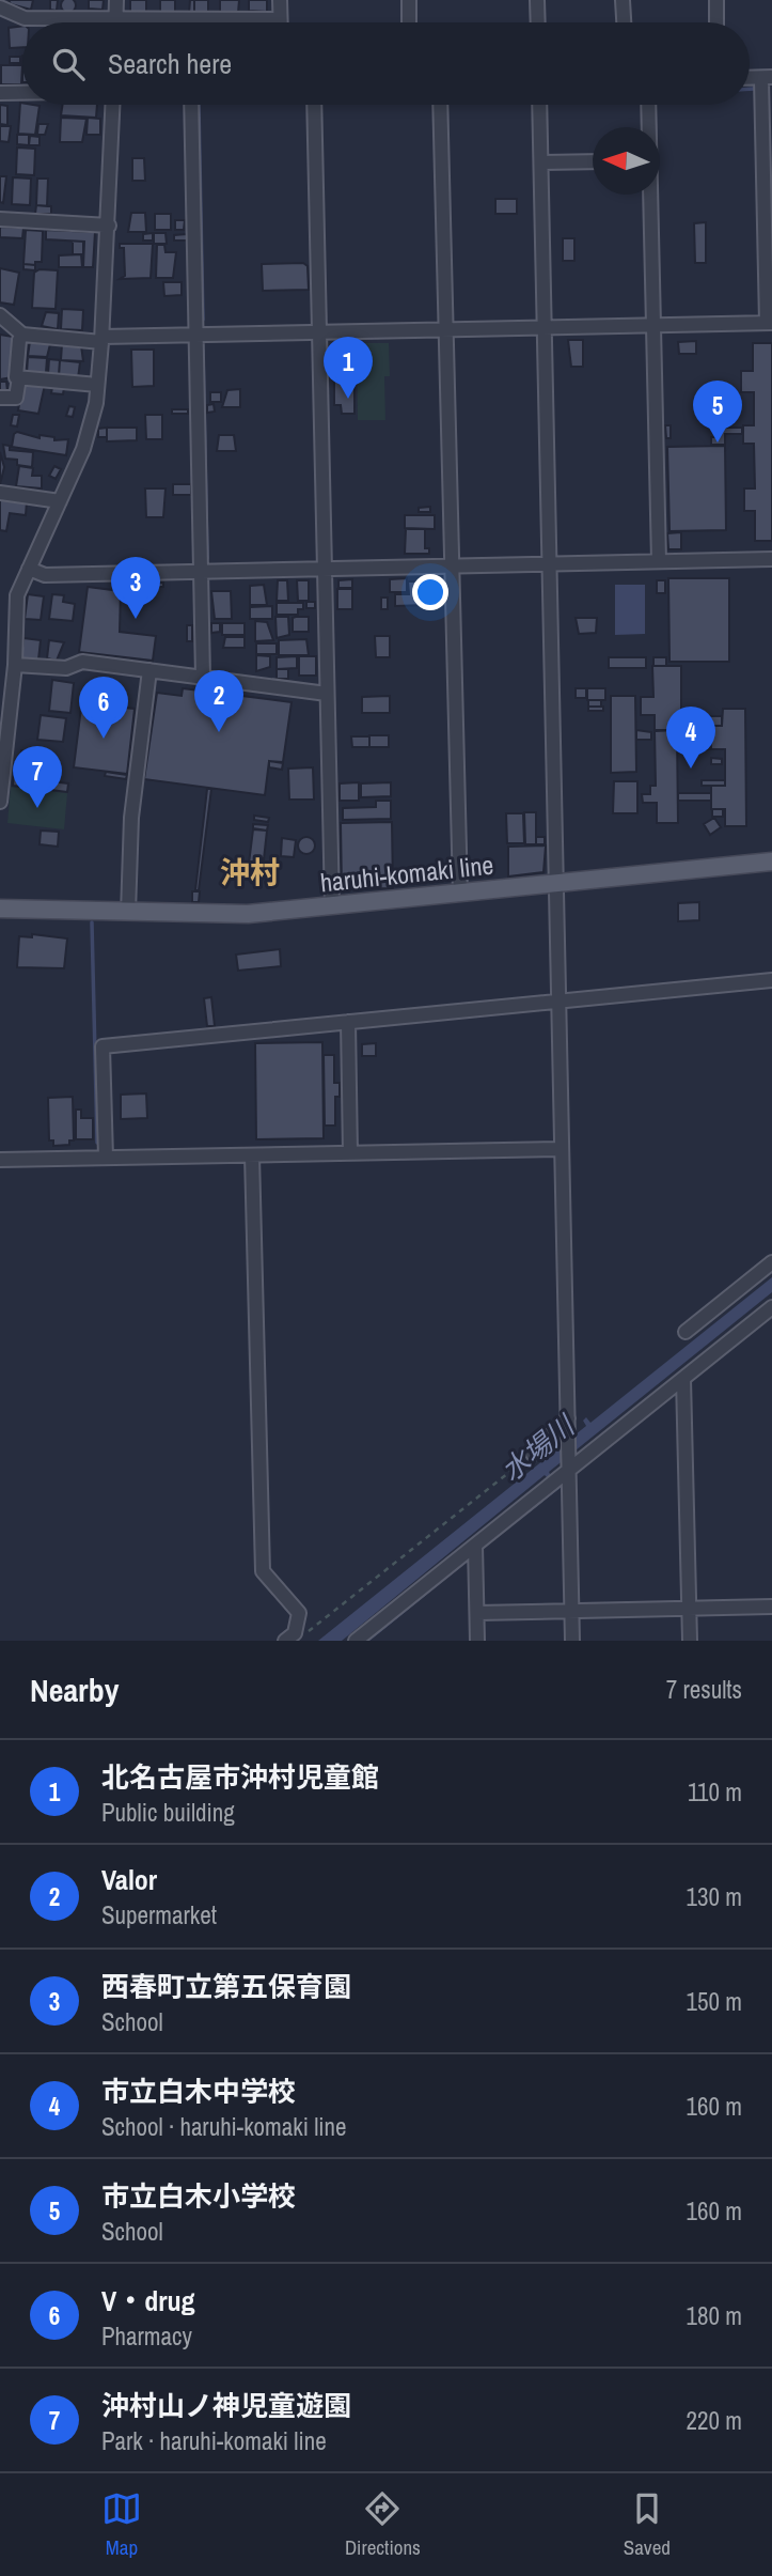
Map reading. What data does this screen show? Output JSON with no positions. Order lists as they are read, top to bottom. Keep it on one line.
{"streets":{"main road":["haruhi-komaki line"]},"districts":["沖村"],"water":["水場川"],"north":"left","page":{"search":"Search here","pins":["1","5","3","2","6","4","7"],"heading":["Nearby","7 results"],"list":[{"mark":"1","name":"北名古屋市沖村児童館","note":"Public building","value":"110 m"},{"mark":"2","name":"Valor","note":"Supermarket","value":"130 m"},{"mark":"3","name":"西春町立第五保育園","note":"School","value":"150 m"},{"mark":"4","name":"市立白木中学校","note":"School · haruhi-komaki line","value":"160 m"},{"mark":"5","name":"市立白木小学校","note":"School","value":"160 m"},{"mark":"6","name":"V・drug","note":"Pharmacy","value":"180 m"},{"mark":"7","name":"沖村山ノ神児童遊園","note":"Park · haruhi-komaki line","value":"220 m"}],"nav":["Map","Directions","Saved"]}}
